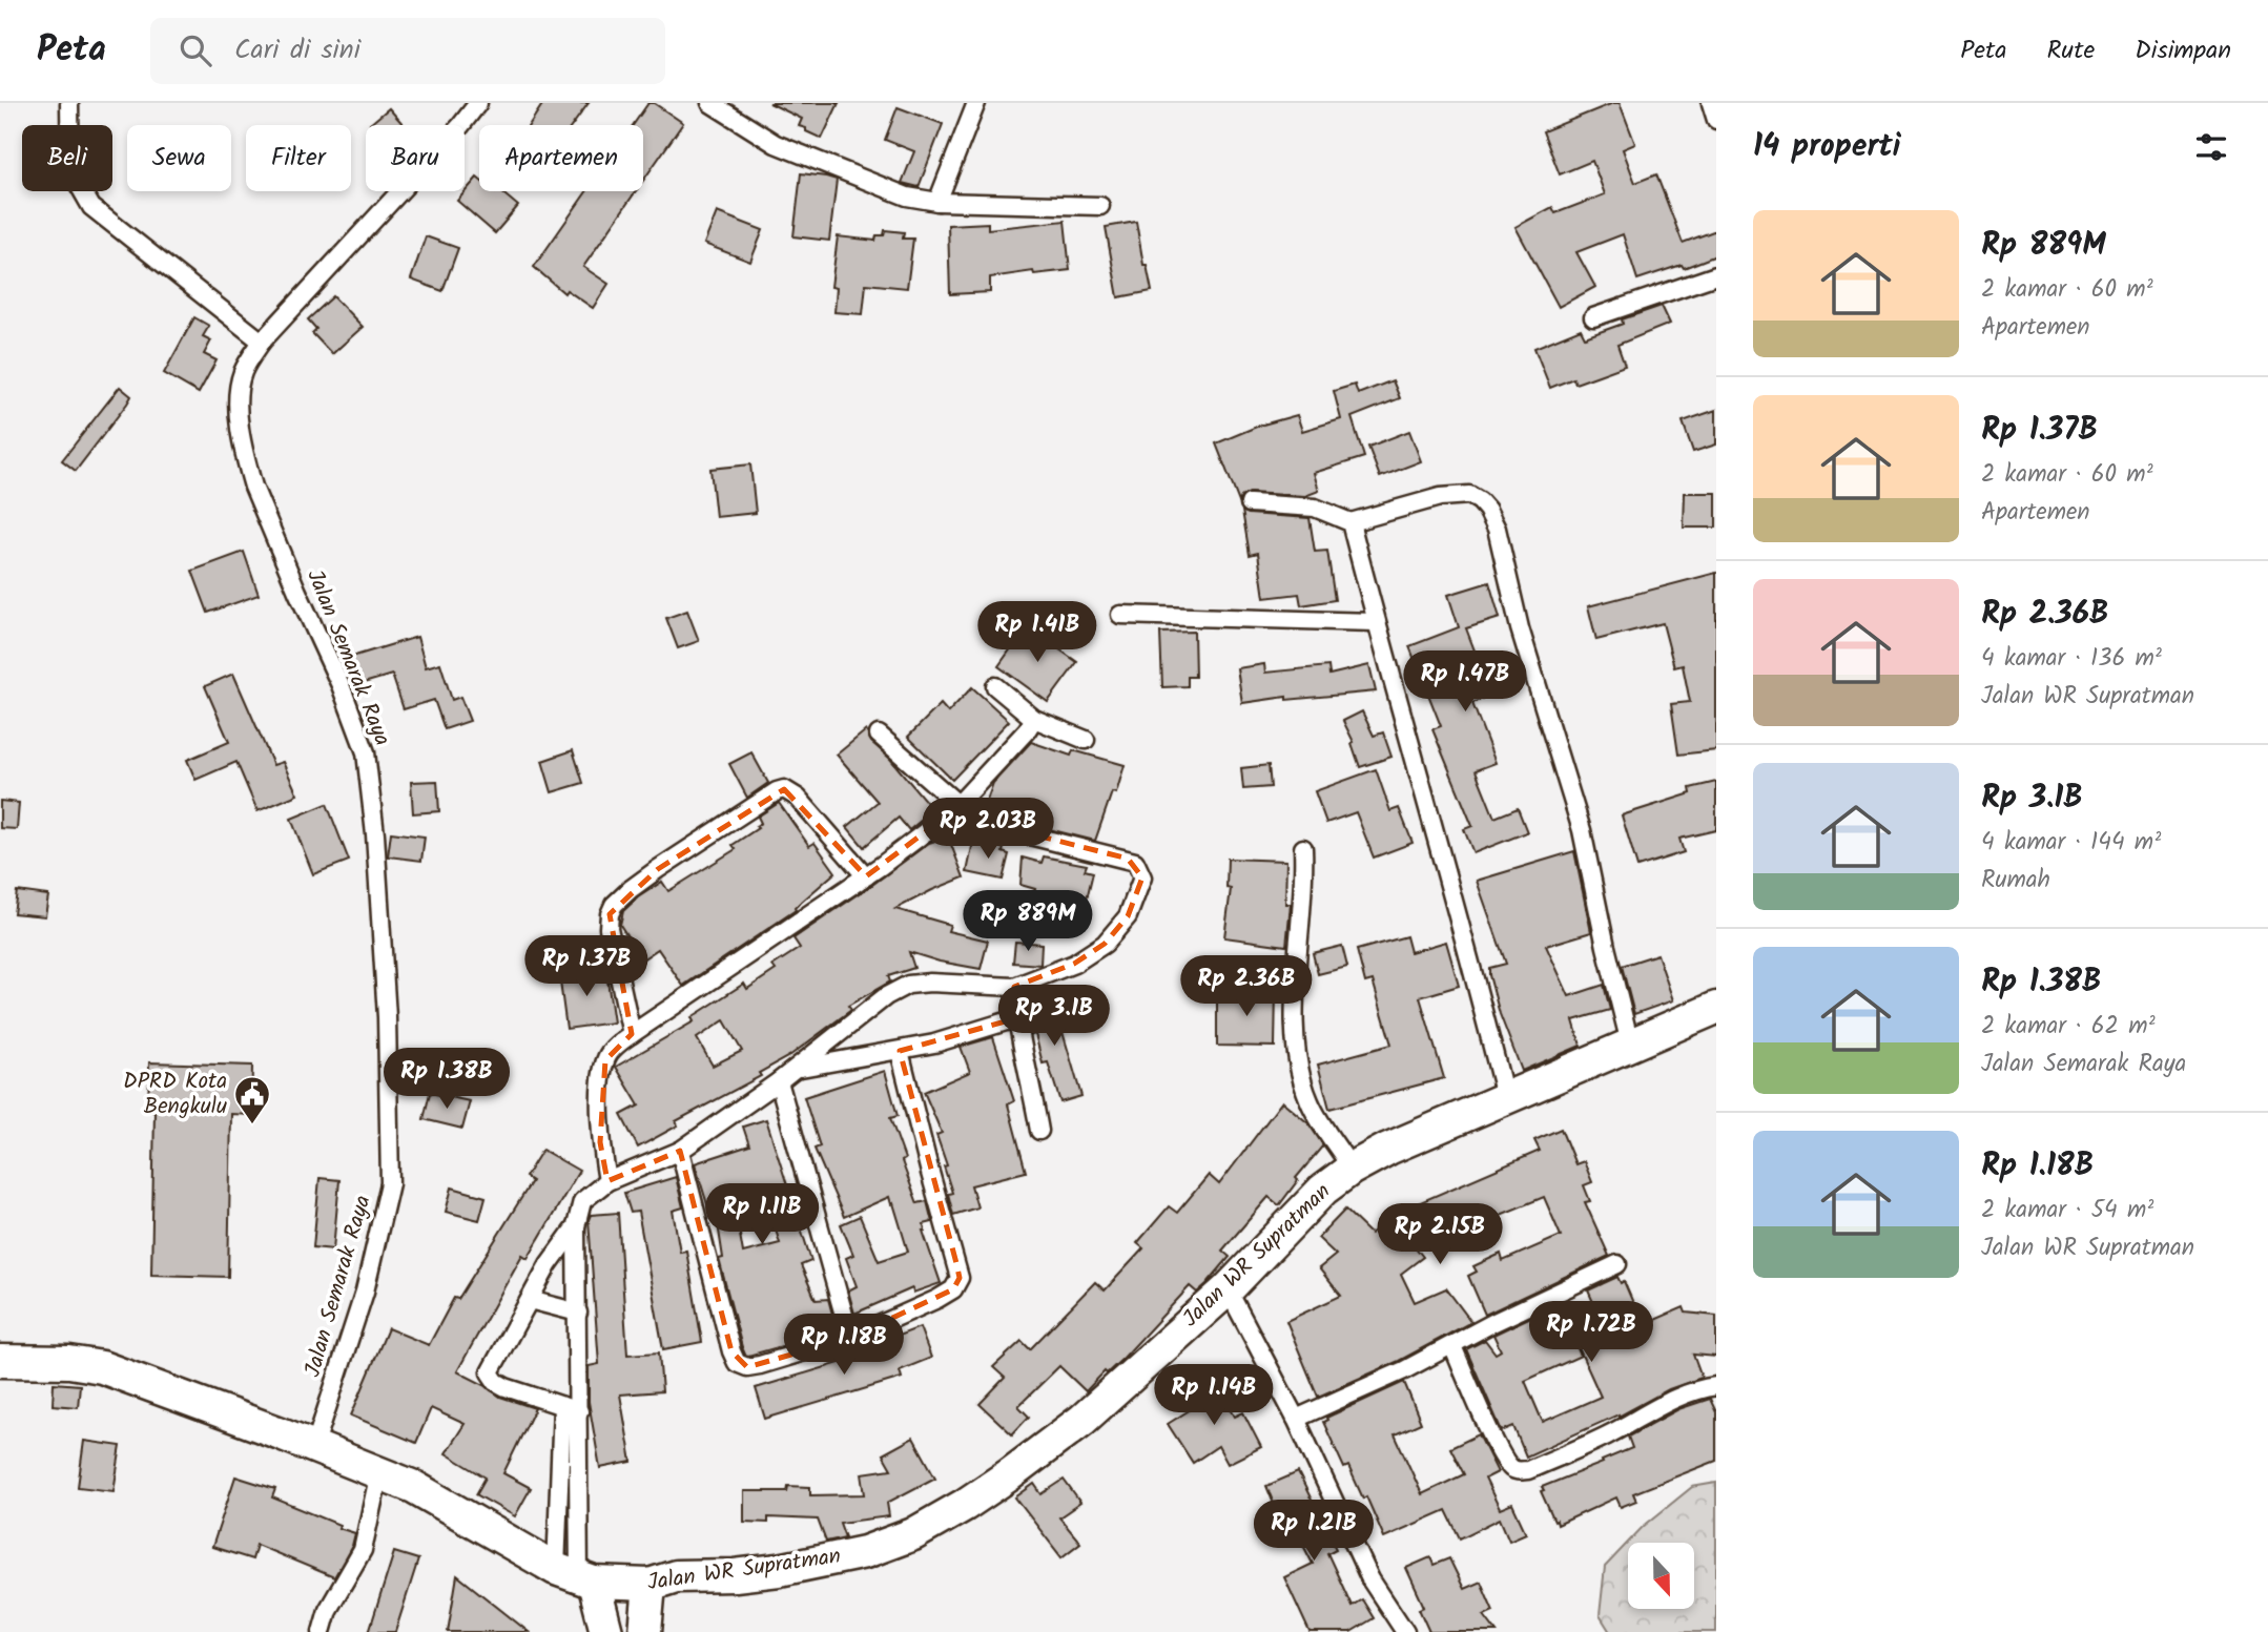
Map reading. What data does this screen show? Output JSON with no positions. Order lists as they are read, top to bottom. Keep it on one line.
{"streets":{"highway":["Jalan WR Supratman"],"street":["Jalan Semarak Raya"]},"crossings":[["Jalan Semarak Raya","Jalan WR Supratman"]],"places":{"public building":["DPRD Kota Bengkulu"]},"north":"bottom","page":{"header":"Peta","search":"Cari di sini","nav":["Peta","Rute","Disimpan"],"heading":"14 properti","chip":["Beli","Sewa","Filter","Baru","Apartemen"],"list":[{"name":"Rp 889M","note":"2 kamar · 60 m² · Apartemen"},{"name":"Rp 1.37B","note":"2 kamar · 60 m² · Apartemen"},{"name":"Rp 2.36B","note":"4 kamar · 136 m² · Jalan WR Supratman"},{"name":"Rp 3.1B","note":"4 kamar · 144 m² · Rumah"},{"name":"Rp 1.38B","note":"2 kamar · 62 m² · Jalan Semarak Raya"},{"name":"Rp 1.18B","note":"2 kamar · 54 m² · Jalan WR Supratman"}],"price":["Rp 1.41B","Rp 1.47B","Rp 2.03B","Rp 889M","Rp 1.37B","Rp 2.36B","Rp 3.1B","Rp 1.38B","Rp 1.11B","Rp 2.15B","Rp 1.72B","Rp 1.18B","Rp 1.14B","Rp 1.21B"]}}
